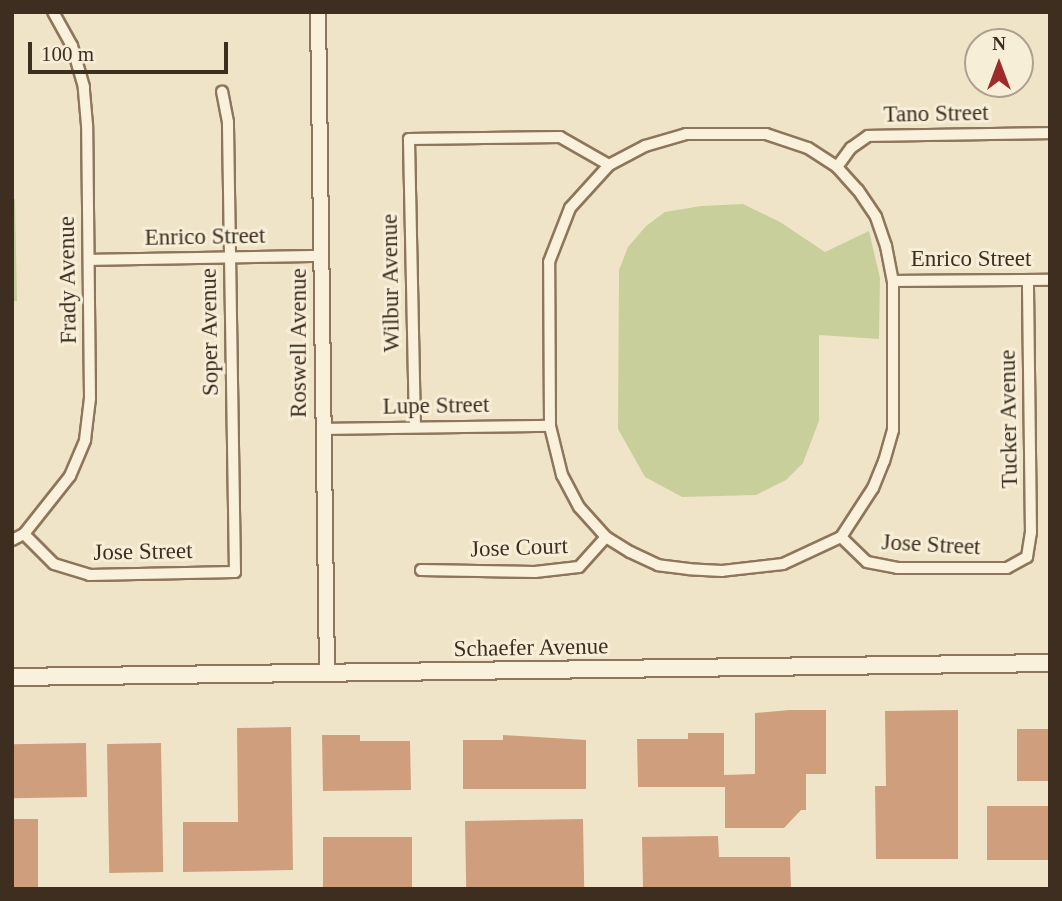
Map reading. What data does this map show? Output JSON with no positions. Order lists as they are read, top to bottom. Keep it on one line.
{"streets":{"main road":["Schaefer Avenue"],"street":["Tano Street","Enrico Street","Frady Avenue","Wilbur Avenue","Soper Avenue","Roswell Avenue","Lupe Street","Tucker Avenue","Jose Street","Jose Court"]},"crossings":[["Enrico Street","Frady Avenue"],["Enrico Street","Soper Avenue"],["Enrico Street","Roswell Avenue"],["Enrico Street","Tucker Avenue"],["Frady Avenue","Jose Street"],["Wilbur Avenue","Lupe Street"],["Soper Avenue","Jose Street"],["Roswell Avenue","Lupe Street"],["Roswell Avenue","Schaefer Avenue"],["Tucker Avenue","Jose Street"]],"scale_bar":"100 m","north":"top"}
